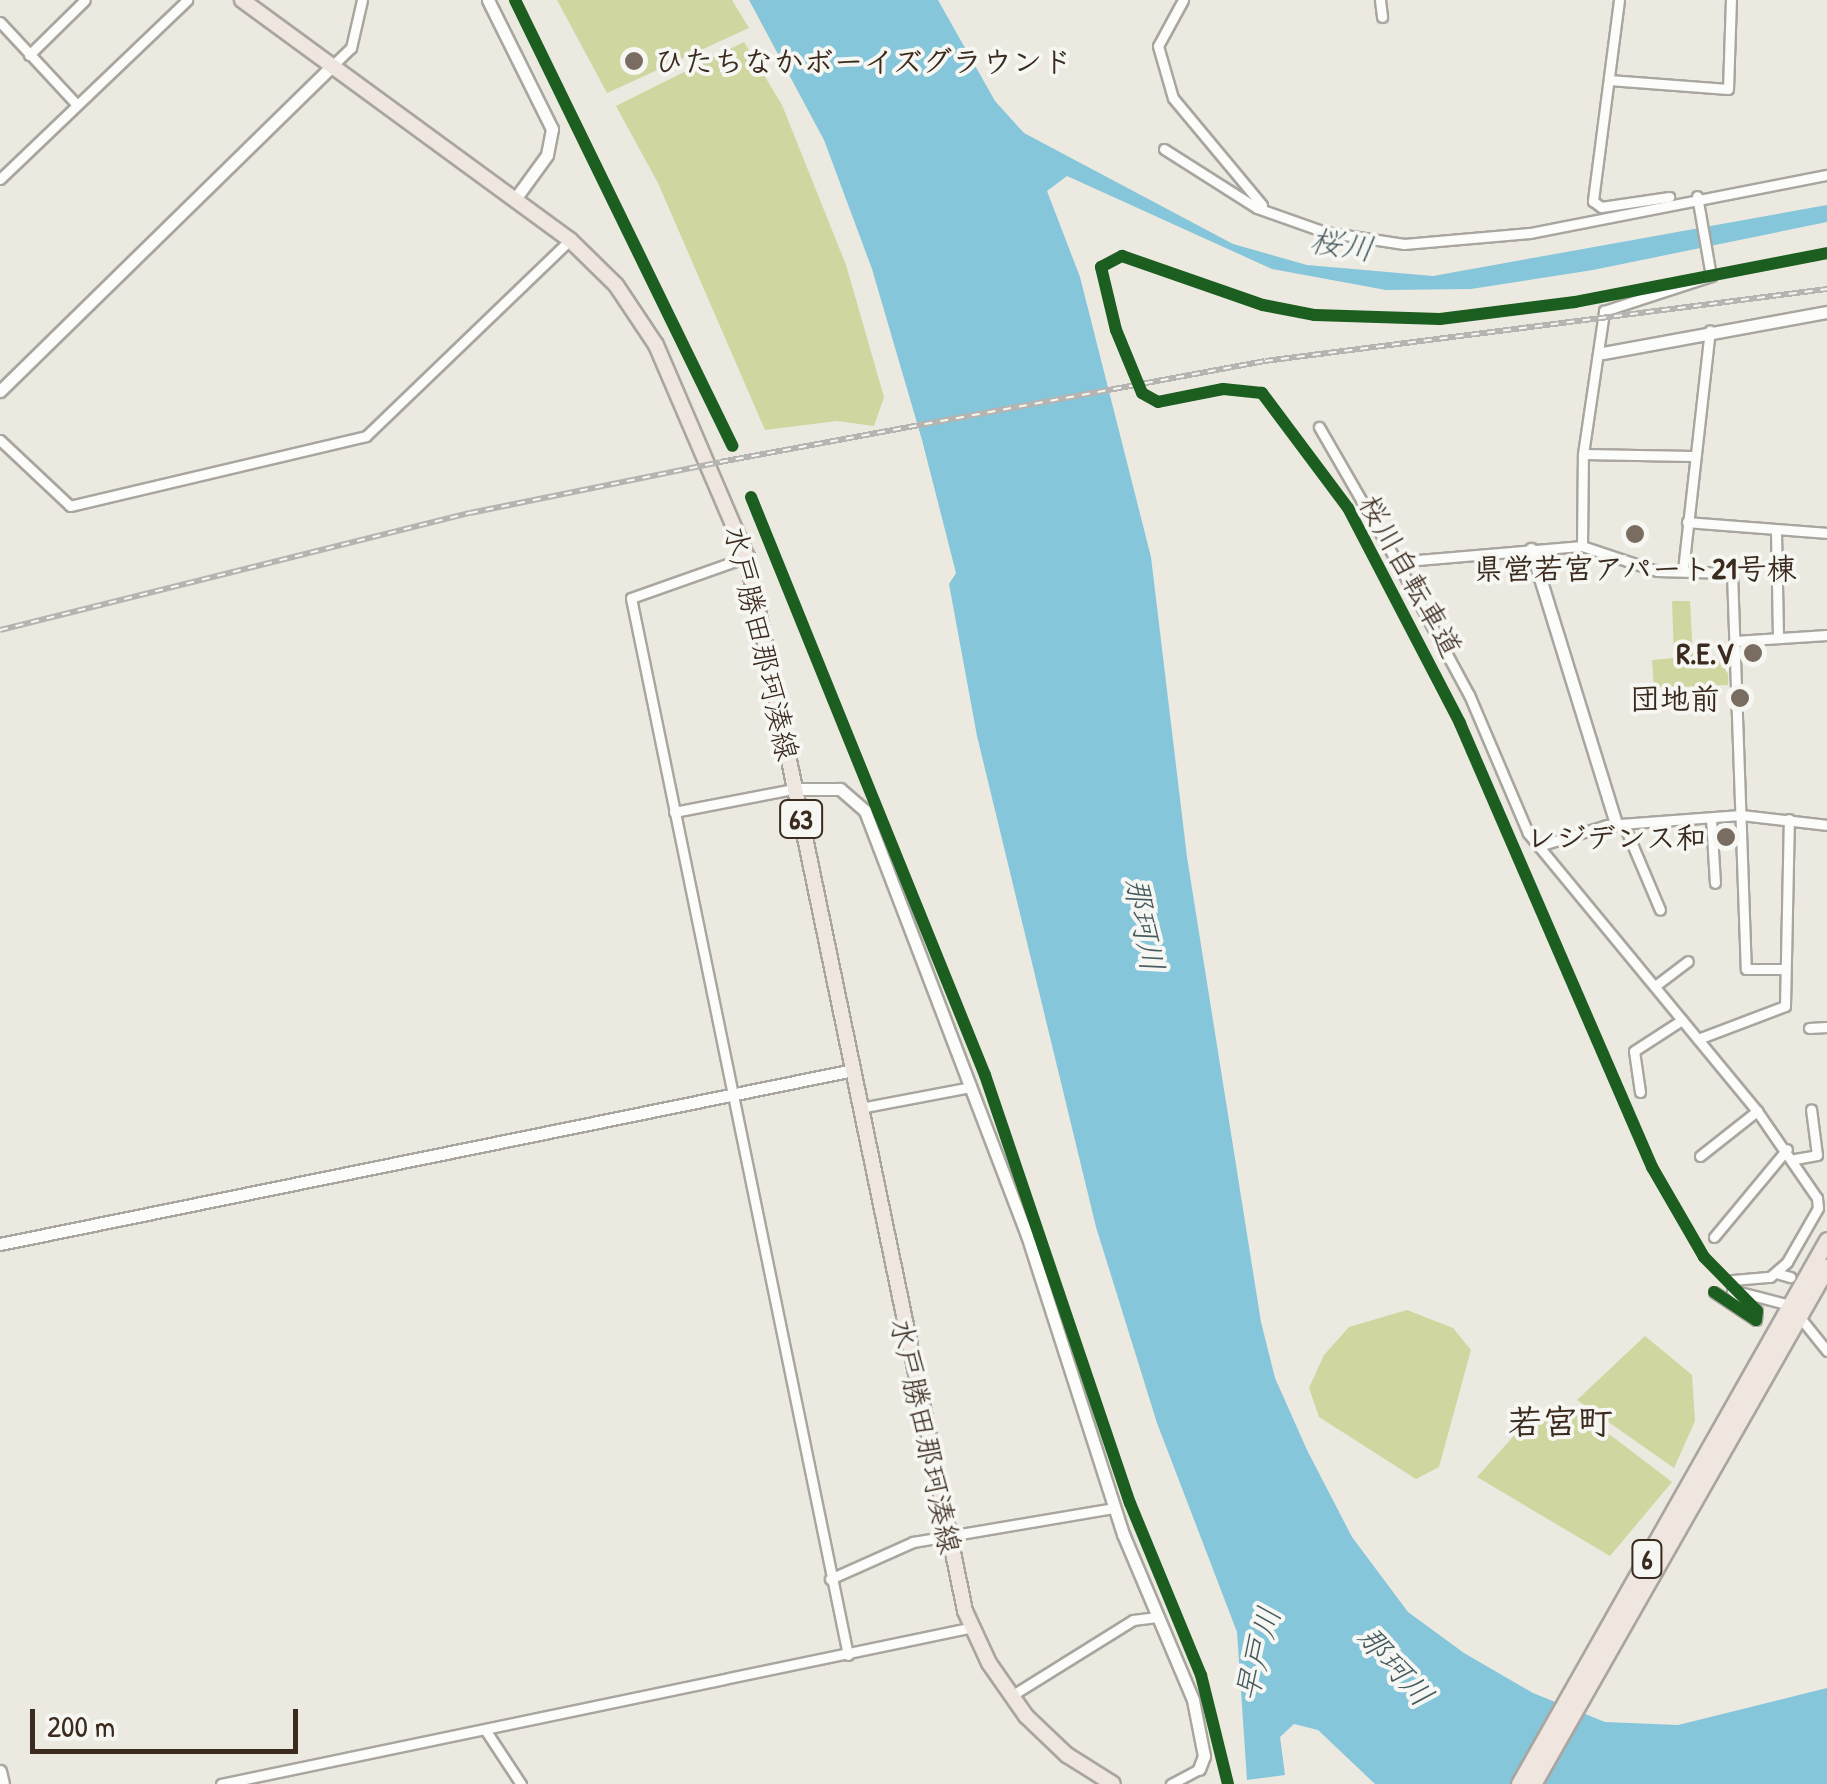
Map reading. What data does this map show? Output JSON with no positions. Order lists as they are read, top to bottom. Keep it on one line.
{"streets":{"highway":["6"],"main road":["水戸勝田那珂湊線","63"],"cycle path":["桜川自転車道"]},"districts":["若宮町"],"water":["桜川","那珂川","早戸川"],"places":["ひたちなかボーイズグラウンド","県営若宮アパート21号棟","R.E.V","団地前","レジデンス和"],"scale_bar":"200 m"}
